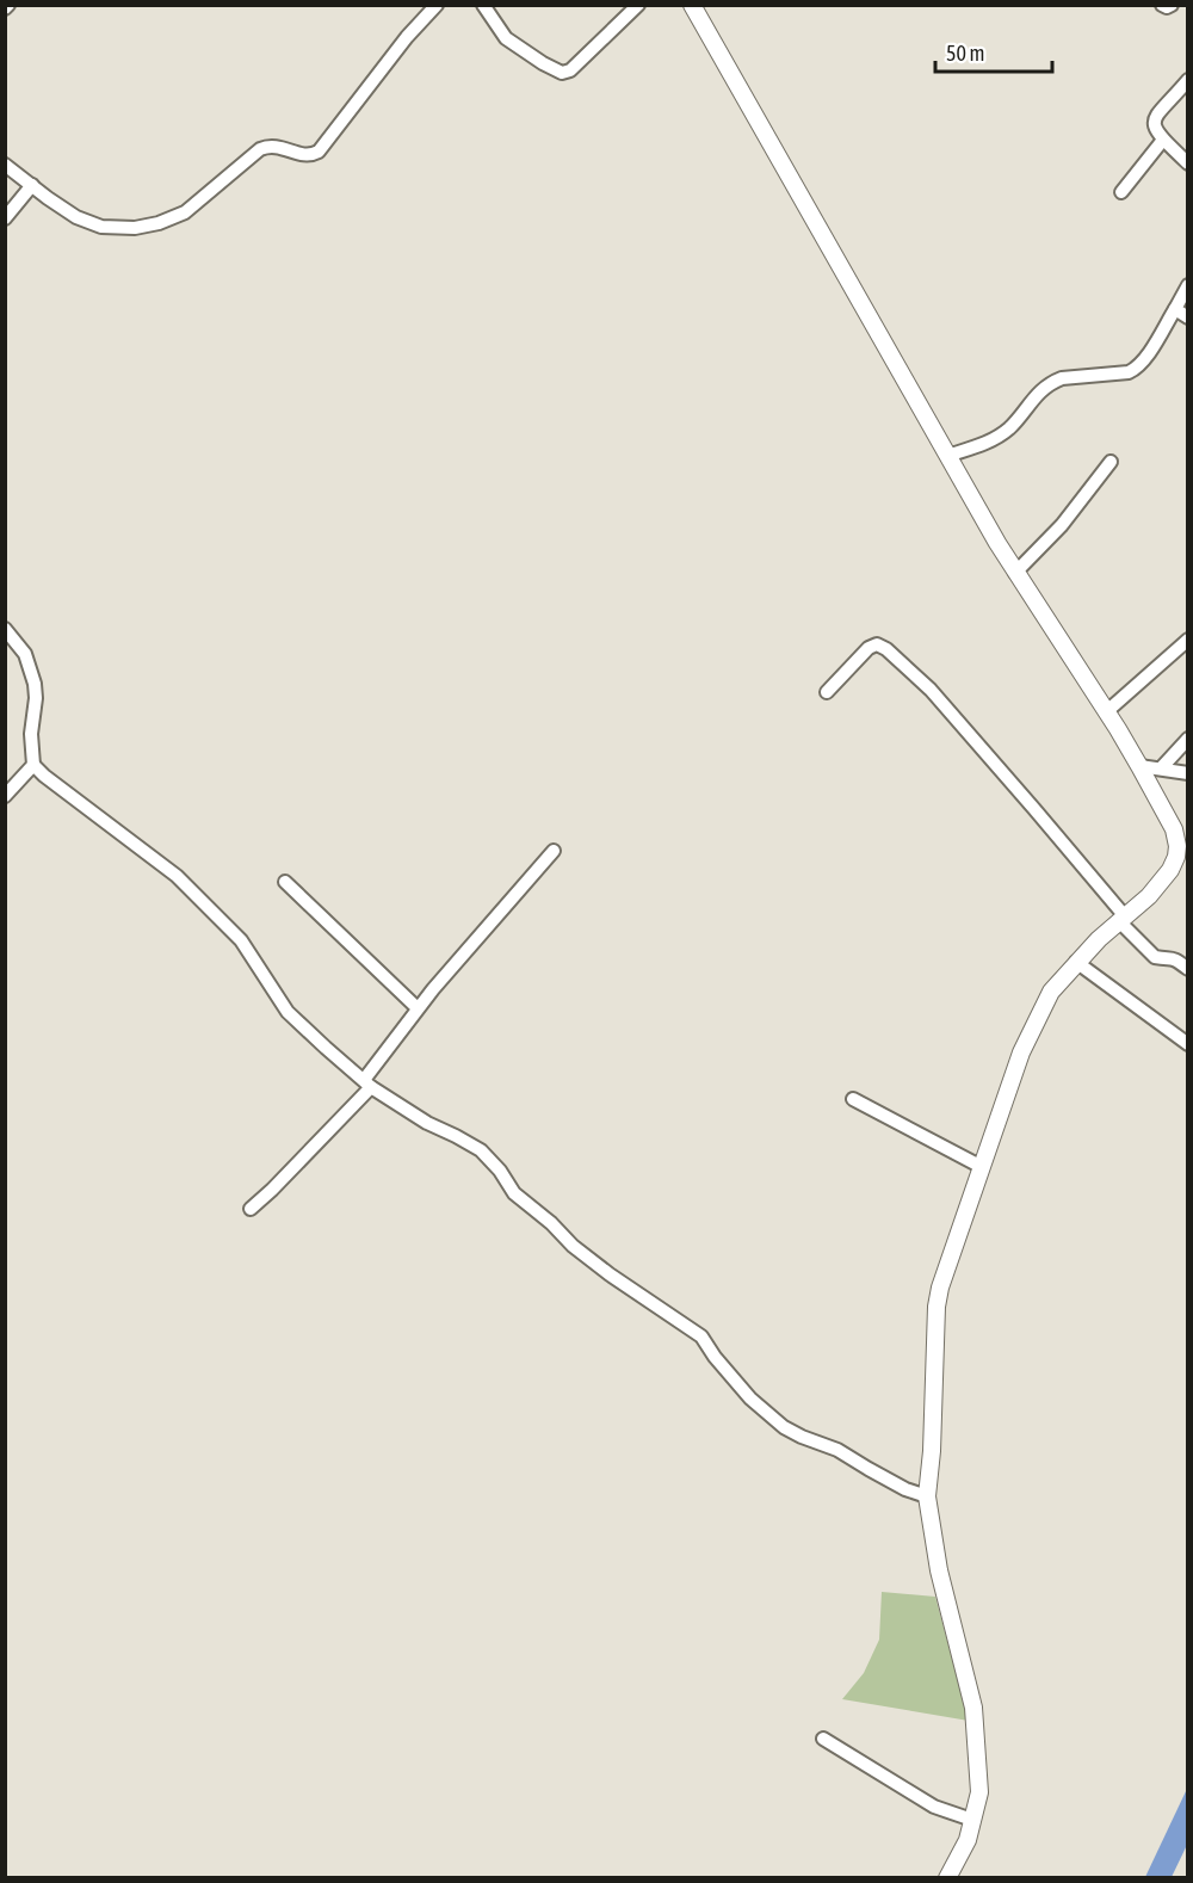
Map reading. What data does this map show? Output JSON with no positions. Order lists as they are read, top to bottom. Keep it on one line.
{"scale_bar":"50 m"}
